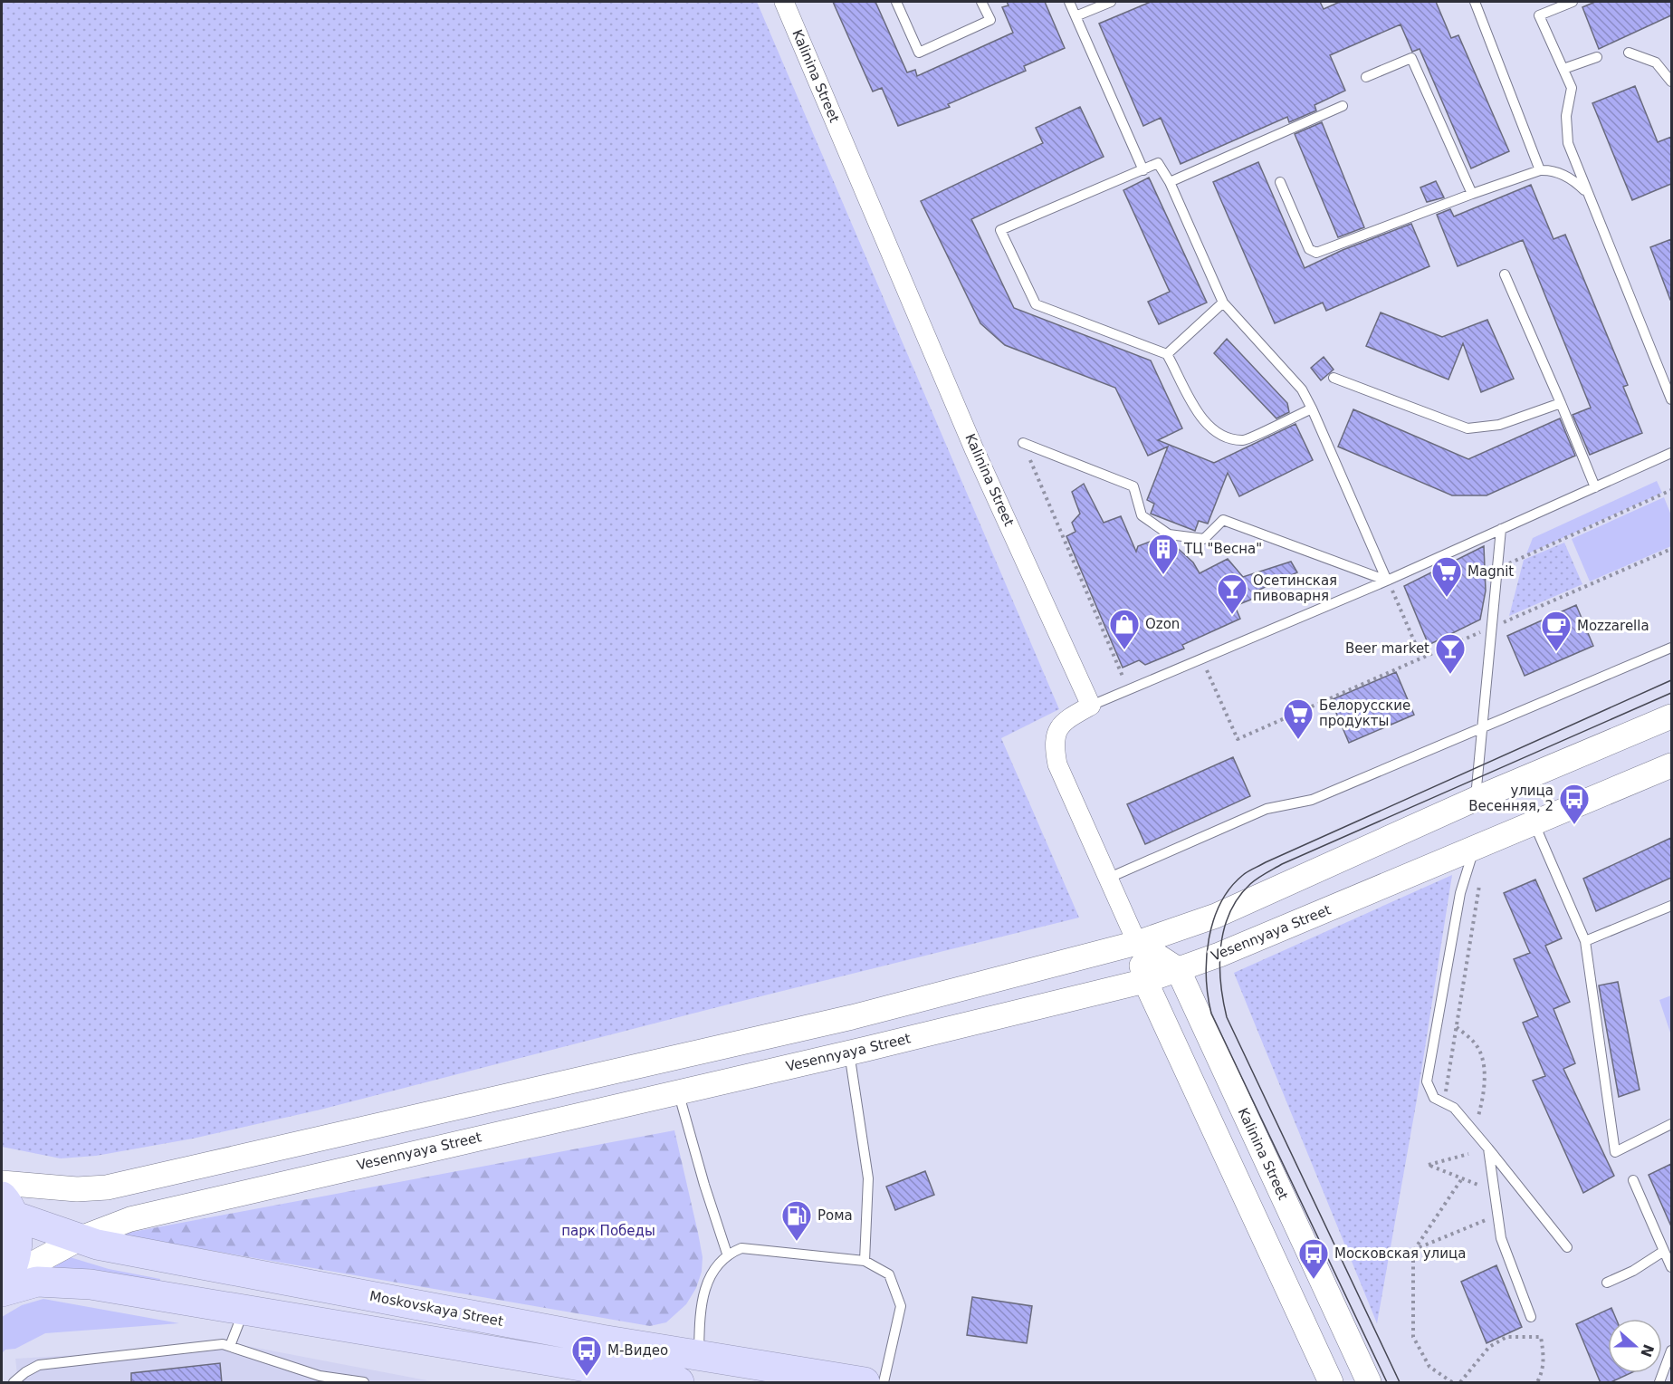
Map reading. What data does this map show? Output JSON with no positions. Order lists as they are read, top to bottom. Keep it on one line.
{"streets":{"highway":["Moskovskaya Street"],"street":["Kalinina Street","Vesennyaya Street"]},"crossings":[["Kalinina Street","Vesennyaya Street"],["Vesennyaya Street","Moskovskaya Street"]],"parks":["парк Победы"],"places":{"building":["ТЦ \"Весна\""],"supermarket":["Magnit","Белорусские продукты"],"bar":["Осетинская пивоварня","Beer market"],"shop":["Ozon"],"cafe":["Mozzarella"],"bus stop":["улица Весенняя, 2","Московская улица","М-Видео"],"fuel station":["Рома"]},"north":"right"}
